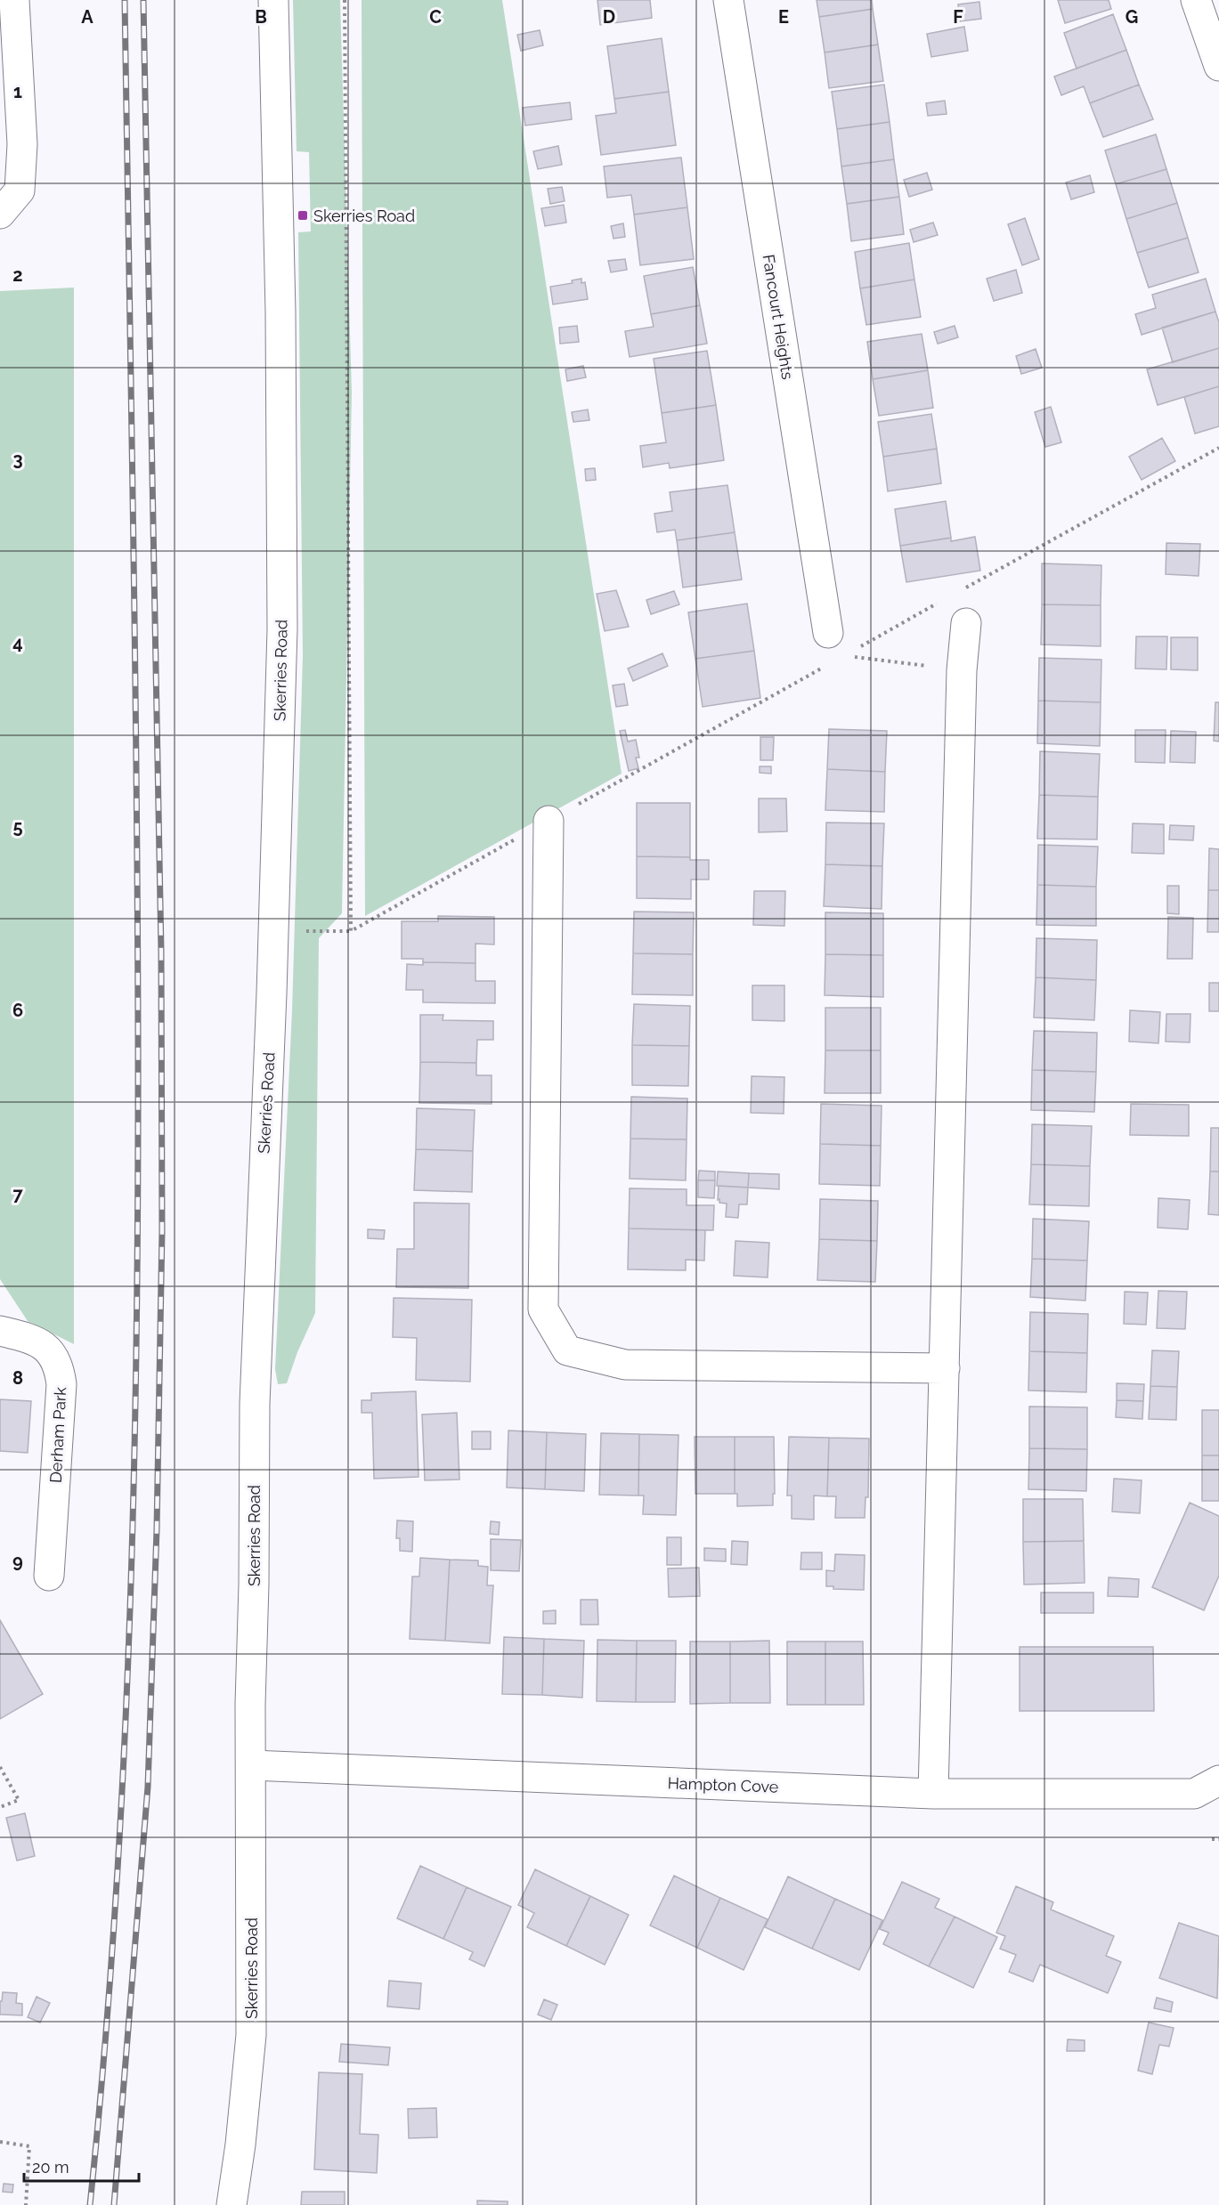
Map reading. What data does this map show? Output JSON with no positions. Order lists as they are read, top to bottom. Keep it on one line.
{"streets":{"street":["Fancourt Heights","Skerries Road","Derham Park","Hampton Cove"]},"crossings":[["Skerries Road","Hampton Cove"]],"places":{"transit":["Skerries Road"]},"scale_bar":"20 m","grid":{"columns":["A","B","C","D","E","F","G"],"rows":["1","2","3","4","5","6","7","8","9"]}}
